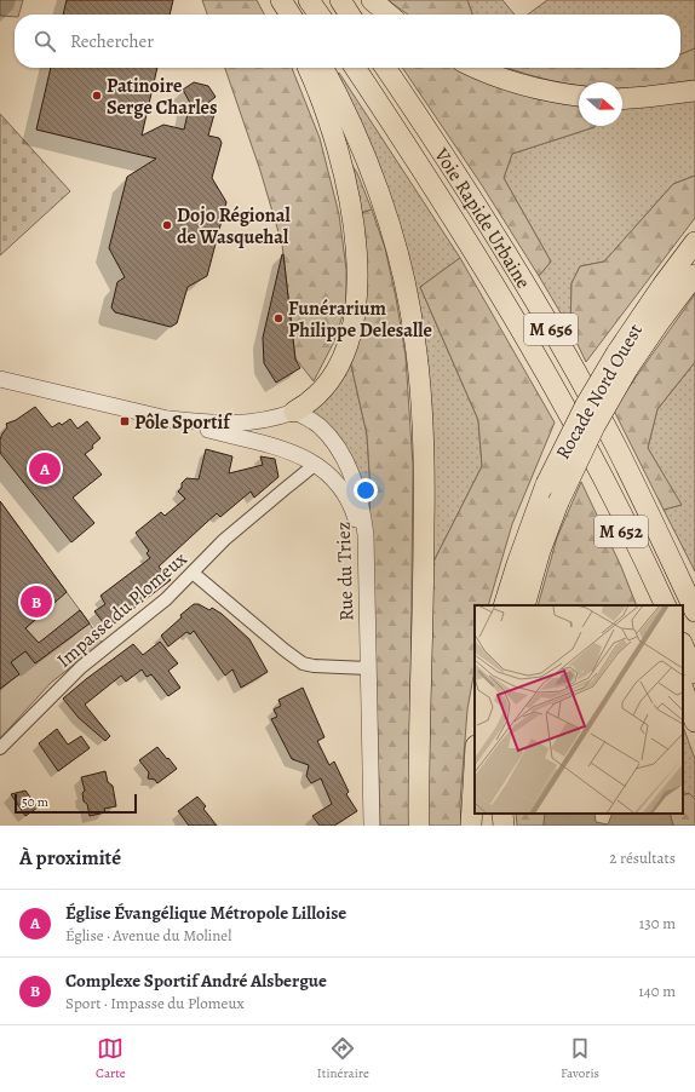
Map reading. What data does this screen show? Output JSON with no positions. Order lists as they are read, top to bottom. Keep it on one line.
{"streets":{"highway":["Voie Rapide Urbaine","M 656","Rocade Nord Ouest","M 652"],"street":["Rue du Triez","Impasse du Plomeux"]},"crossings":[["Voie Rapide Urbaine","Rocade Nord Ouest"]],"places":{"other":["Patinoire Serge Charles","Dojo Régional de Wasquehal","Funérarium Philippe Delesalle"],"transit":["Pôle Sportif"]},"scale_bar":"50 m","north":"right","page":{"search":"Rechercher","pins":["A","B"],"scale":"50 m","heading":["À proximité","2 résultats"],"list":[{"mark":"A","name":"Église Évangélique Métropole Lilloise","note":"Église · Avenue du Molinel","value":"130 m"},{"mark":"B","name":"Complexe Sportif André Alsbergue","note":"Sport · Impasse du Plomeux","value":"140 m"}],"nav":["Carte","Itinéraire","Favoris"]}}
